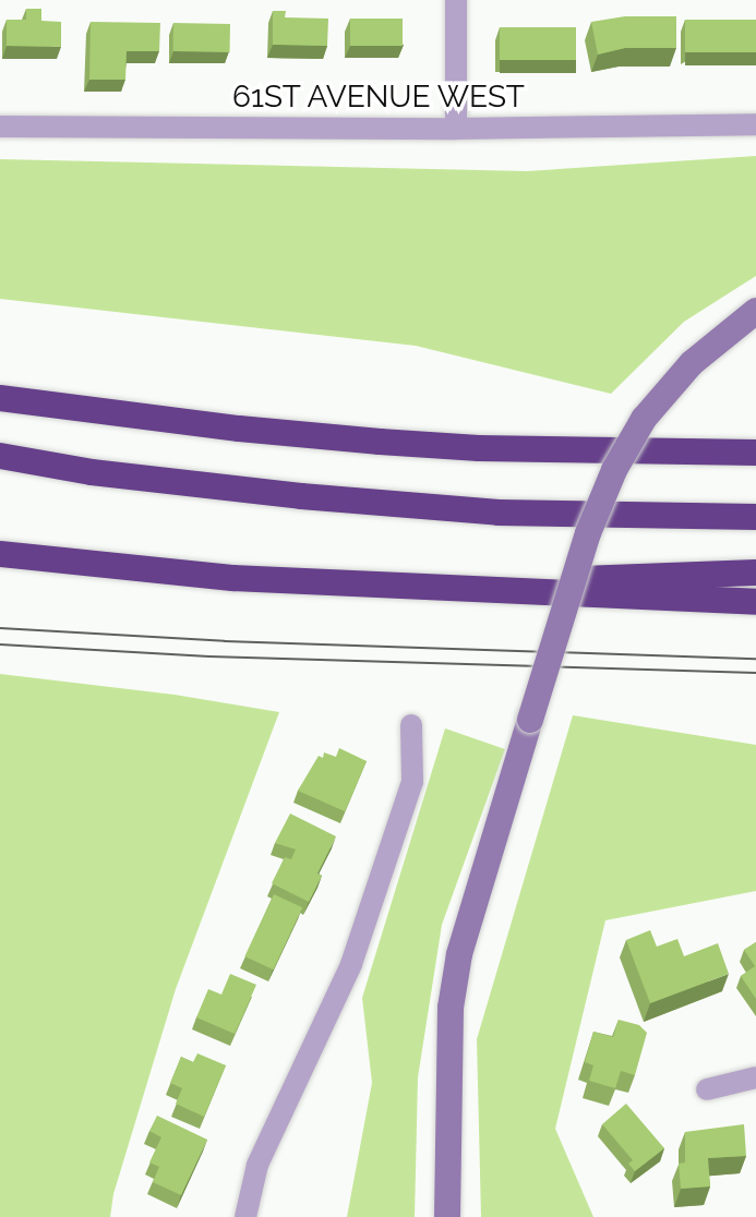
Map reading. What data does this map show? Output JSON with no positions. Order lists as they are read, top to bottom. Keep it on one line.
{"streets":{"street":["61ST AVENUE WEST"]}}
